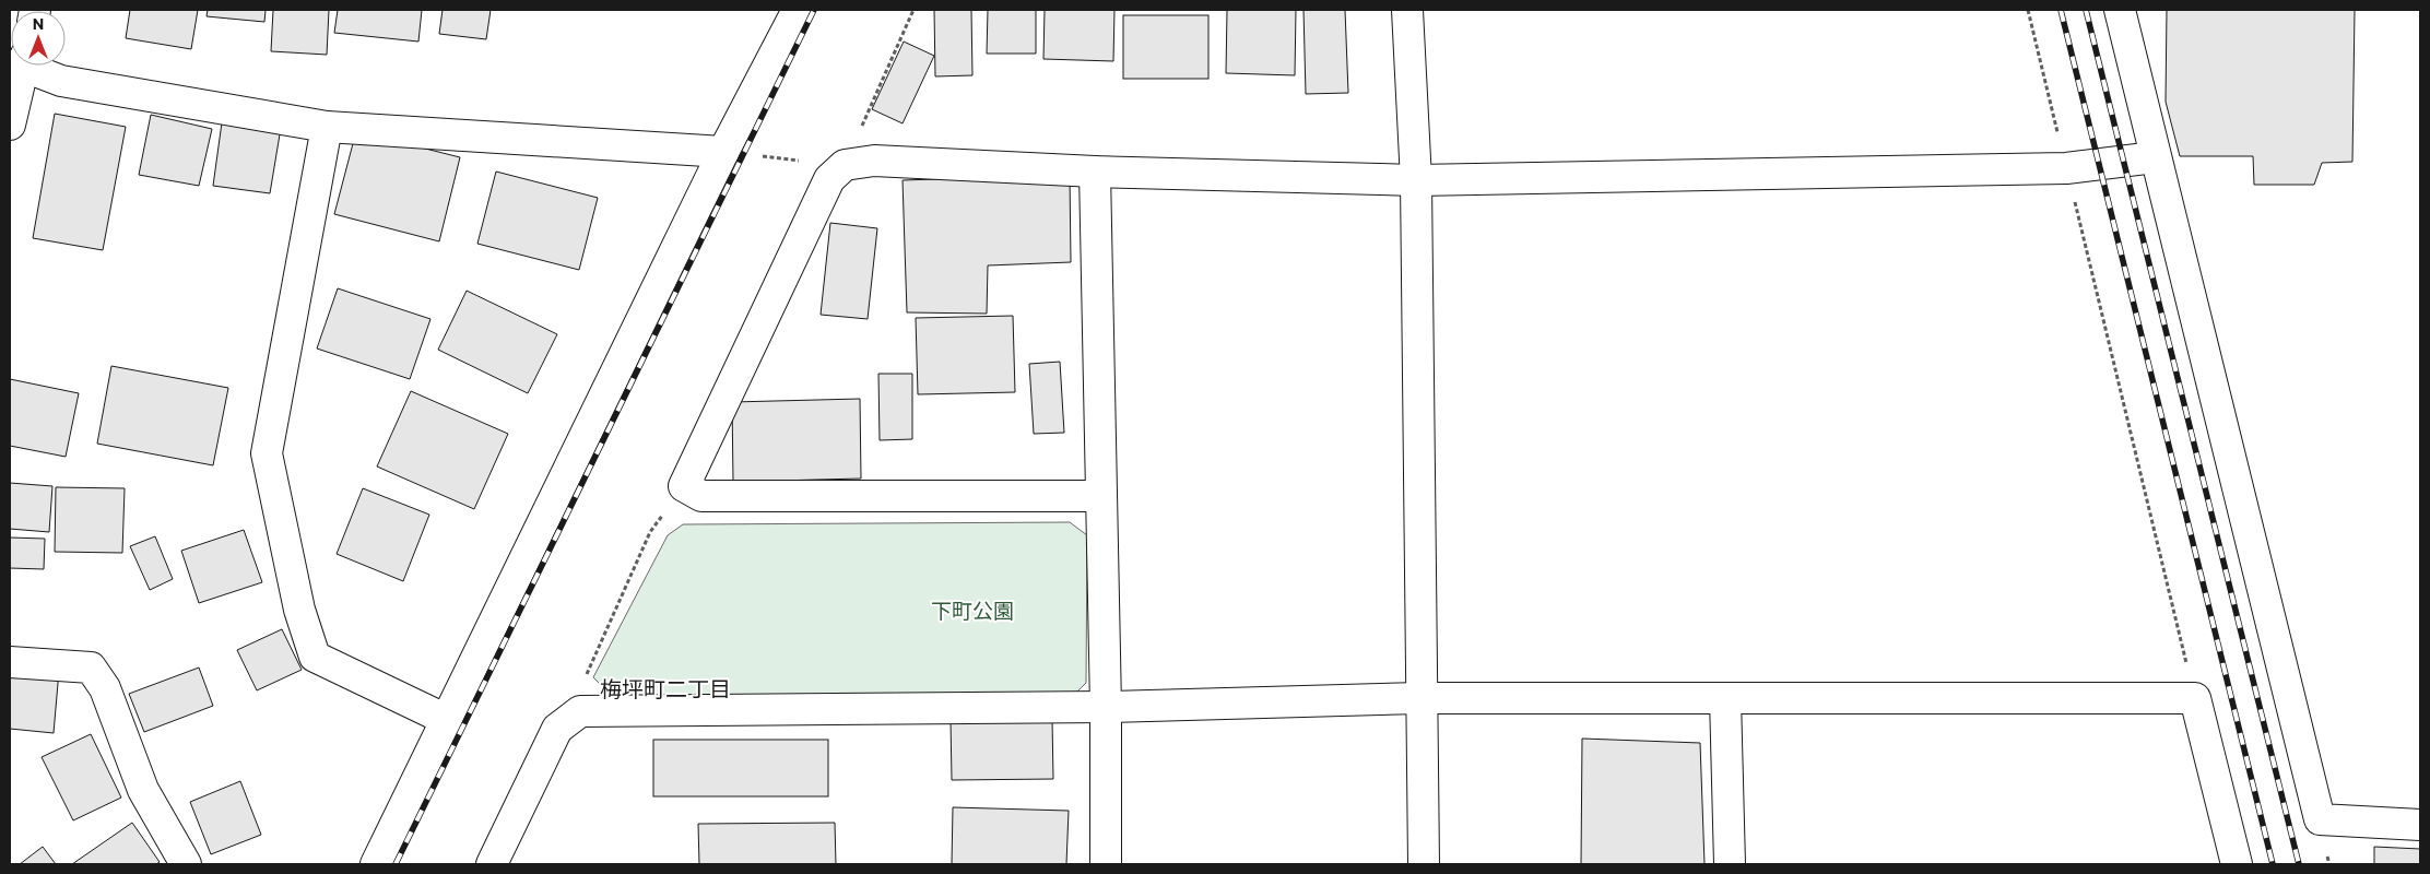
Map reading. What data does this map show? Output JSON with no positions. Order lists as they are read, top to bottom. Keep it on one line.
{"districts":["梅坪町二丁目"],"parks":["下町公園"],"north":"top"}
